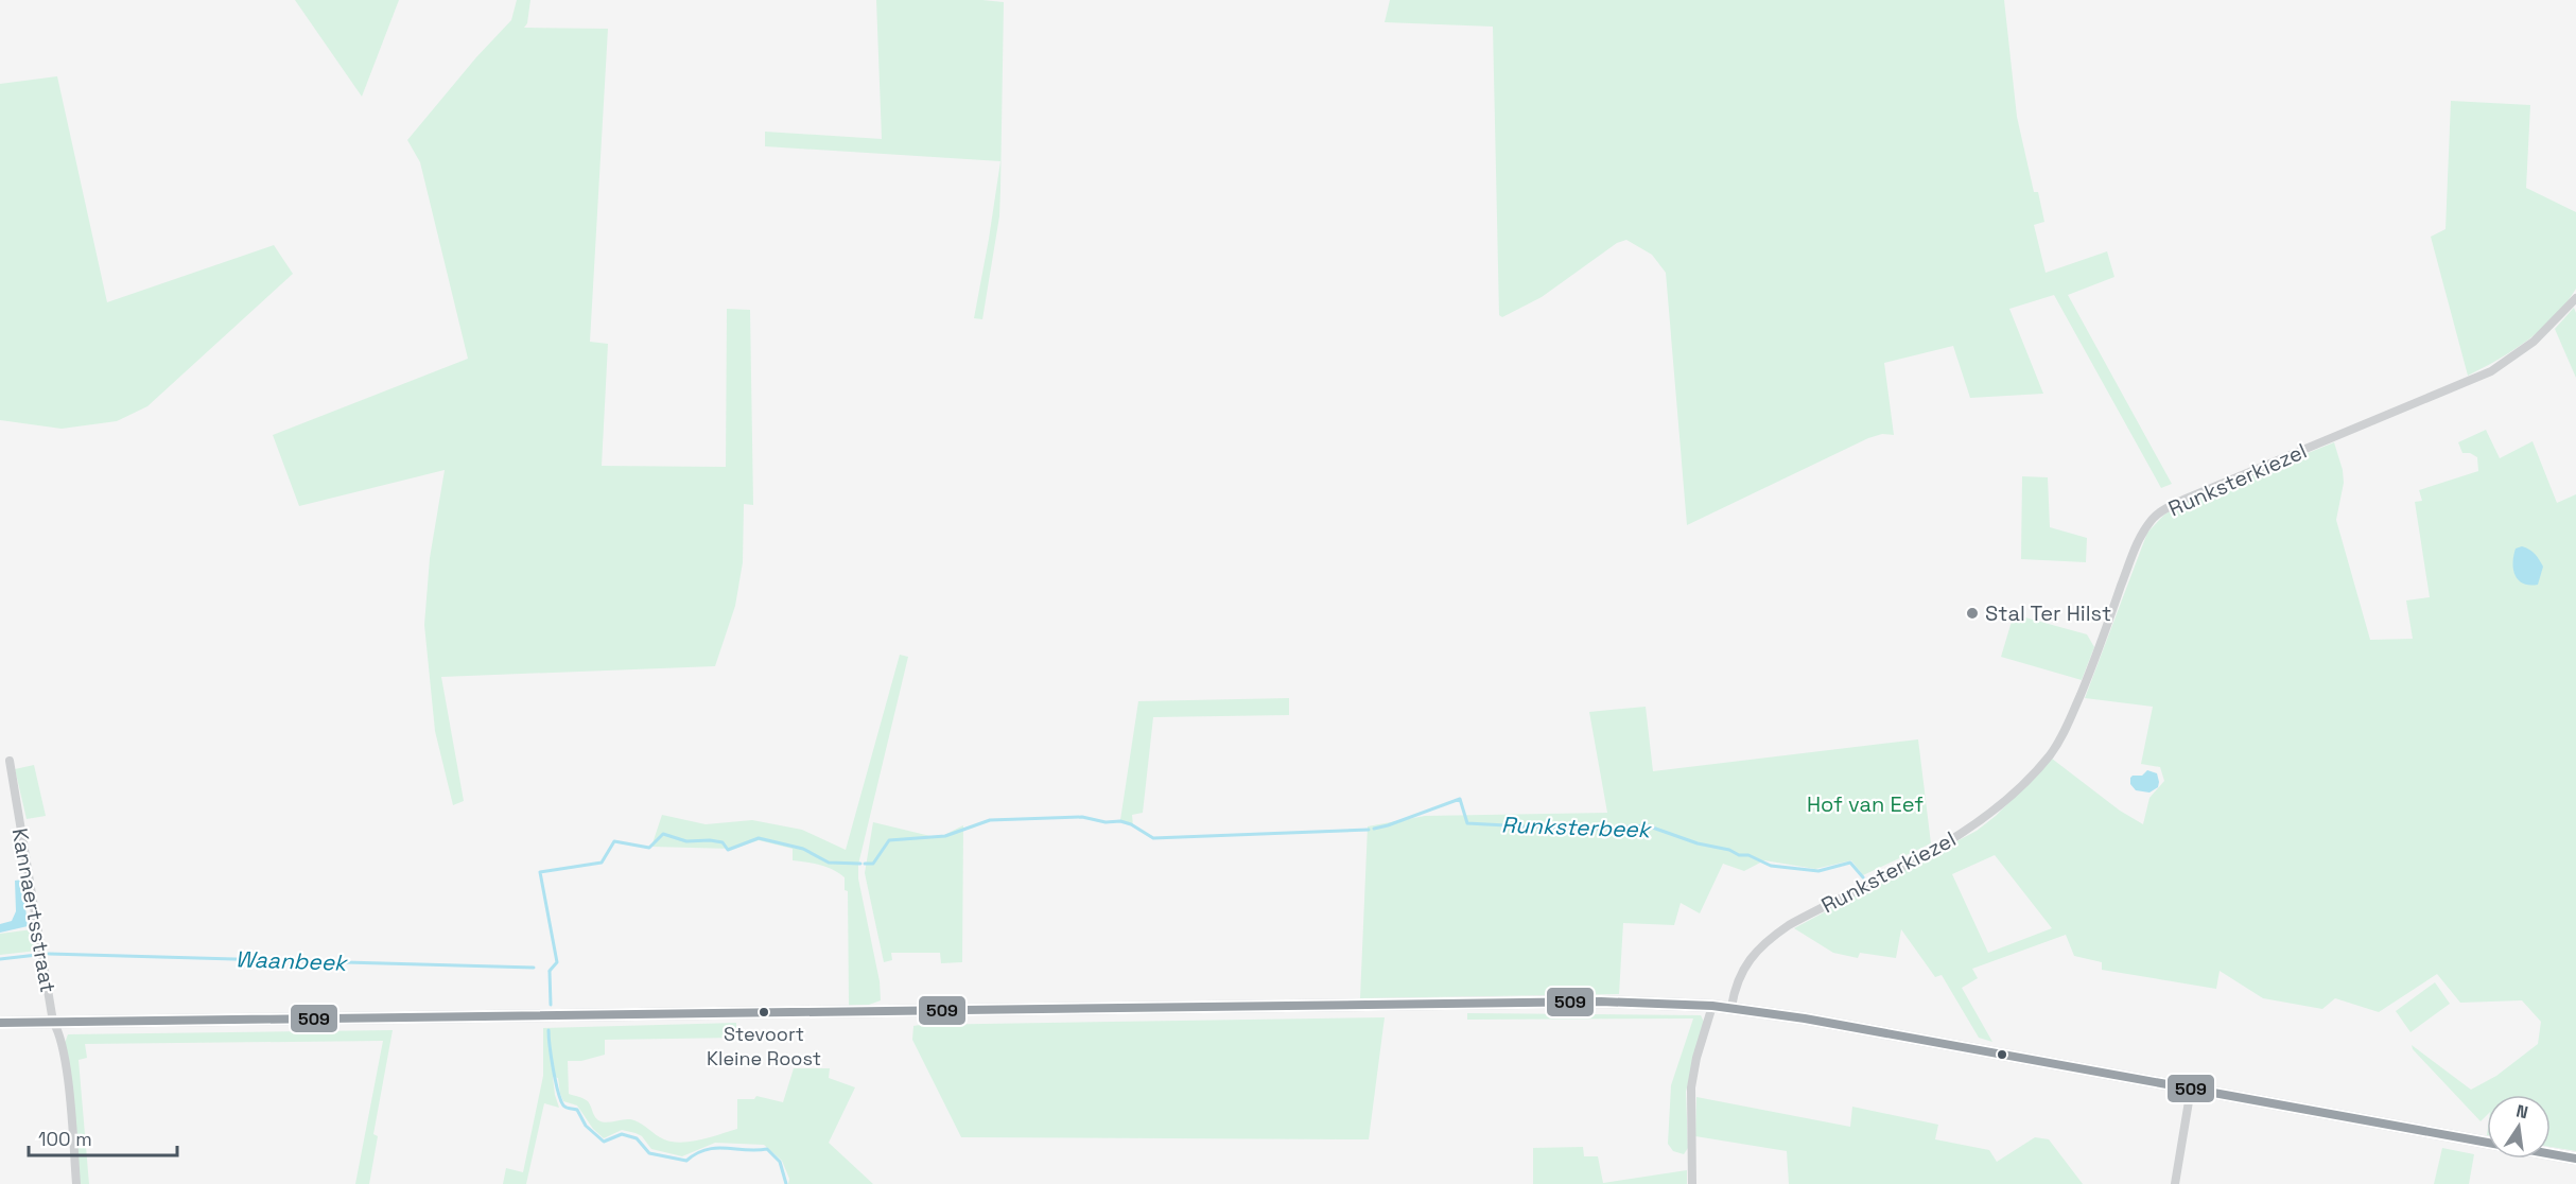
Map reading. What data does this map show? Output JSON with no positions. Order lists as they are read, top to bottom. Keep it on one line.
{"streets":{"street":["Runksterkiezel","Kannaertsstraat"]},"water":["Runksterbeek","Waanbeek"],"parks":["Hof van Eef"],"places":["Stal Ter Hilst","Stevoort Kleine Roost"],"lines":["transit line 509"],"scale_bar":"100 m","north":"top"}
